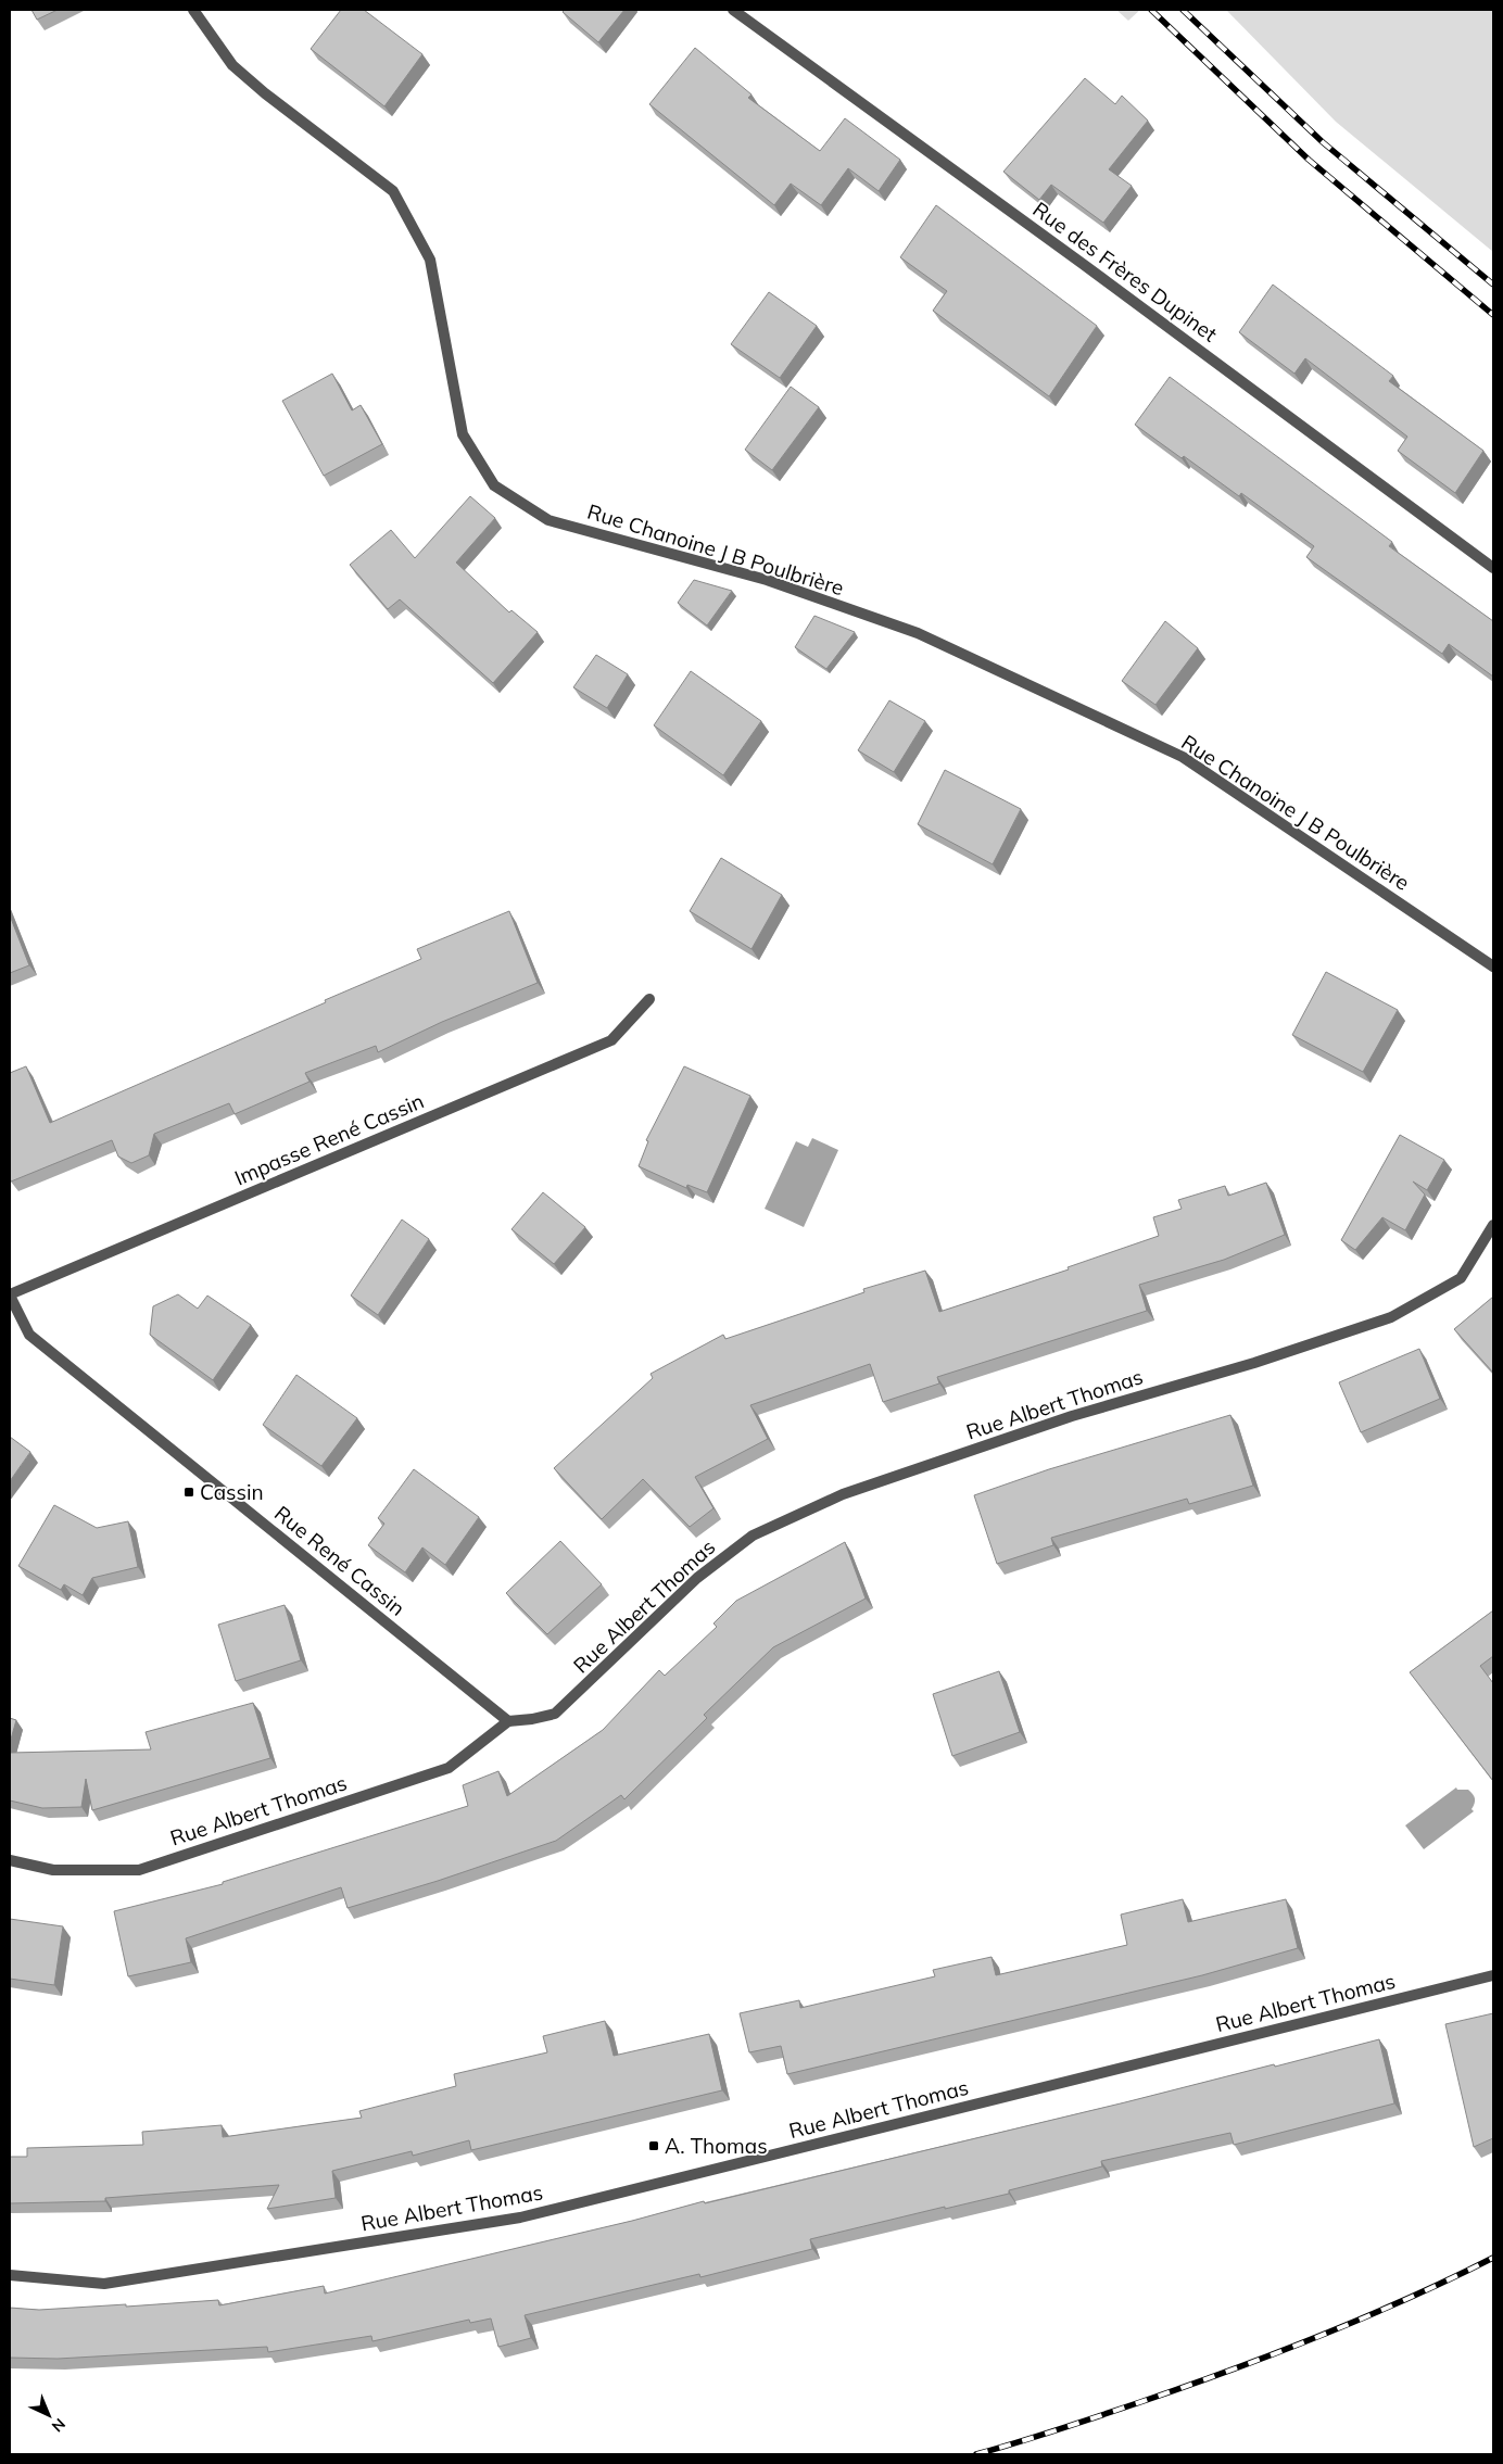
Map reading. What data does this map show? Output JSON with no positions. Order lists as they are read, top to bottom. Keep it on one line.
{"streets":{"street":["Rue des Frères Dupinet","Rue Chanoine J B Poulbrière","Impasse René Cassin","Rue Albert Thomas","Rue René Cassin"]},"crossings":[["Impasse René Cassin","Rue René Cassin"],["Rue Albert Thomas","Rue René Cassin"]],"places":{"transit":["Cassin","A. Thomas"]},"north":"bottom right"}
